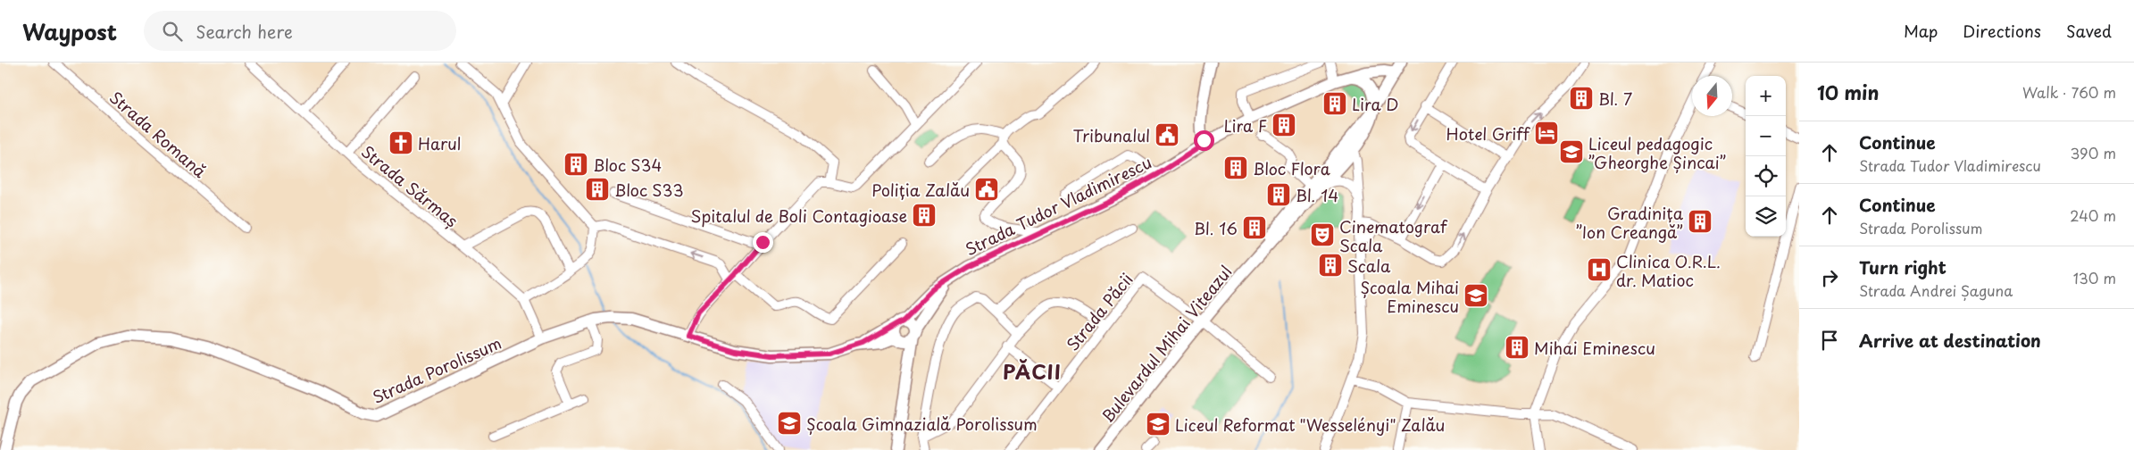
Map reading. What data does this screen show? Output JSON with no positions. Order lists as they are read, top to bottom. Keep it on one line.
{"streets":{"main road":["Strada Tudor Vladimirescu","Bulevardul Mihai Viteazul","Strada Porolissum"],"street":["Strada Romană","Strada Sărmaș","Strada Păcii"]},"crossings":[["Strada Sărmaș","Strada Porolissum"],["Strada Tudor Vladimirescu","Bulevardul Mihai Viteazul"],["Strada Tudor Vladimirescu","Strada Porolissum"],["Strada Păcii","Bulevardul Mihai Viteazul"]],"districts":["PĂCII"],"places":{"building":["Bl. 7","Lira D","Lira F","Bloc S34","Bloc Flora","Bloc S33","Bl. 14","Spitalul de Boli Contagioase","Gradinița ”Ion Creangă”","Bl. 16","Scala","Mihai Eminescu"],"hotel":["Hotel Griff"],"public building":["Tribunalul","Poliția Zalău"],"church":["Harul"],"school or university":["Liceul pedagogic ”Gheorghe Șincai”","Școala Mihai Eminescu","Școala Gimnazială Porolissum","Liceul Reformat \"Wesselényi\" Zalău"],"theatre":["Cinematograf Scala"],"hospital":["Clinica O.R.L. dr. Matioc"]},"north":"bottom","page":{"header":"Waypost","search":"Search here","nav":["Map","Directions","Saved"],"heading":["10 min","Walk · 760 m"],"map_buttons":["+","−"],"list":[["Continue","Strada Tudor Vladimirescu","390 m"],["Continue","Strada Porolissum","240 m"],["Turn right","Strada Andrei Șaguna","130 m"],"Arrive at destination"]}}
